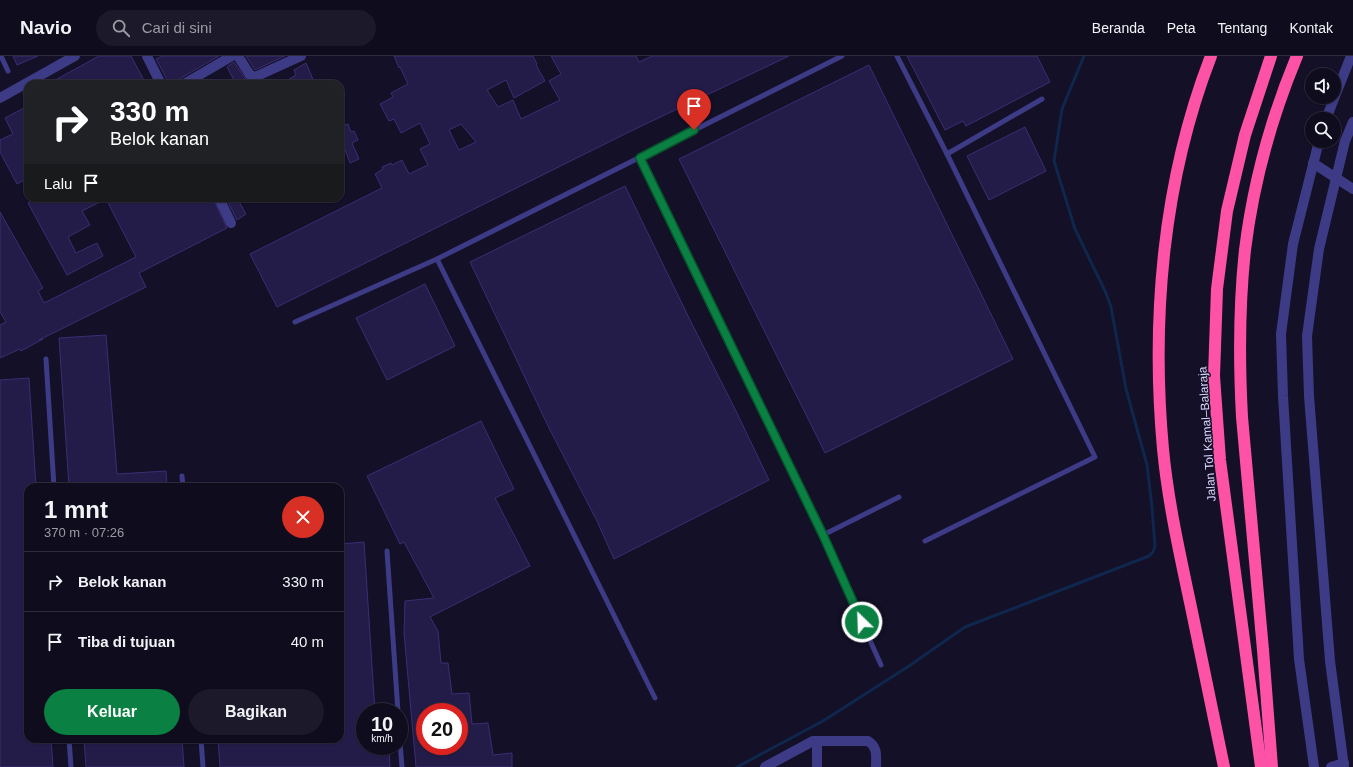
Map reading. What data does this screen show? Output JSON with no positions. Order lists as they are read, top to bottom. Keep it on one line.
{"streets":{"highway":["Jalan Tol Kamal–Balaraja"]},"page":{"header":"Navio","search":"Cari di sini","nav":["Beranda","Peta","Tentang","Kontak"],"turn":["330 m","Belok kanan"],"then":"Lalu","heading":["1 mnt","370 m · 07:26"],"list":[{"name":"Belok kanan","value":"330 m"},{"name":"Tiba di tujuan","value":"40 m"}],"buttons":["Keluar","Bagikan"],"speed":"10 km/h","limit":"20"}}
